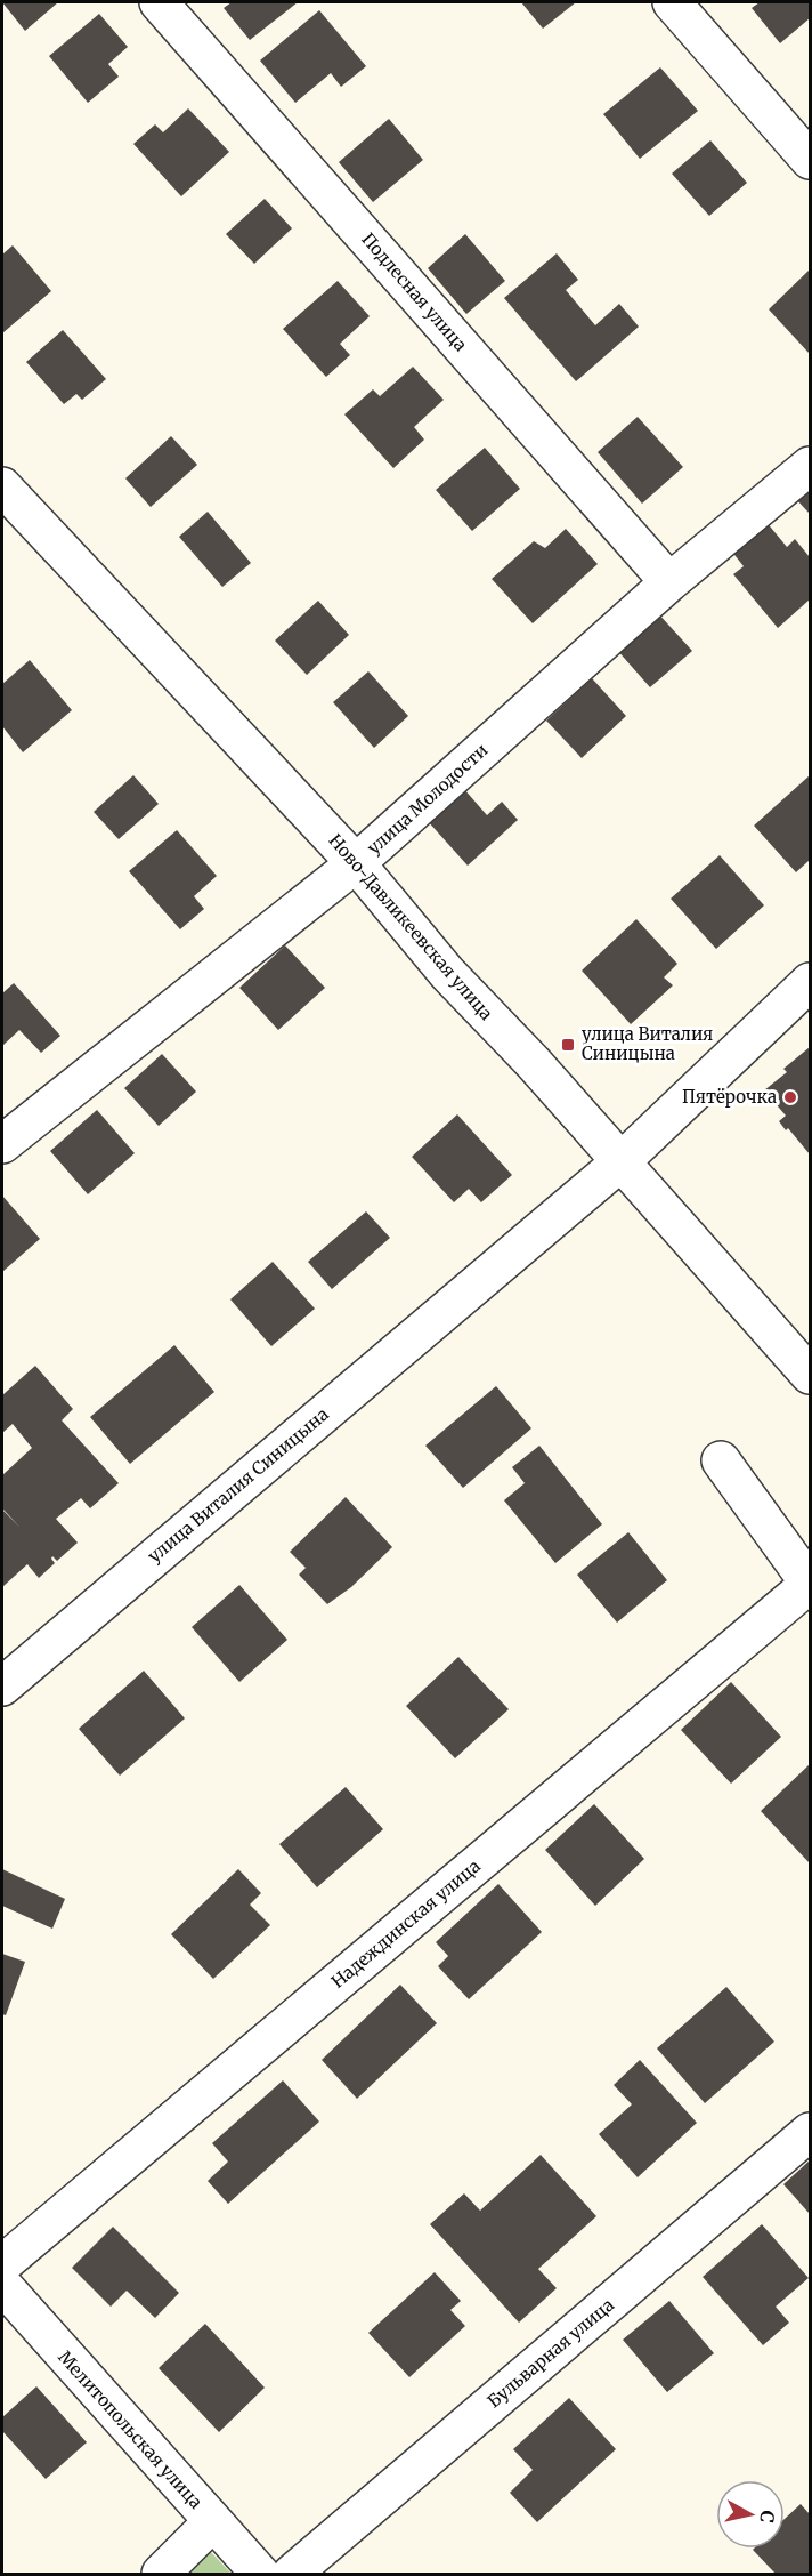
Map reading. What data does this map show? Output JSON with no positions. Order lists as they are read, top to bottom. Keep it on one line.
{"streets":{"street":["Подлесная улица","улица Молодости","Ново-Давликеевская улица","улица Виталия Синицына","Надеждинская улица","Бульварная улица","Мелитопольская улица"]},"crossings":[["Подлесная улица","улица Молодости"],["улица Молодости","Ново-Давликеевская улица"],["Ново-Давликеевская улица","улица Виталия Синицына"]],"places":{"transit":["улица Виталия Синицына"],"other":["Пятёрочка"]},"north":"right"}
